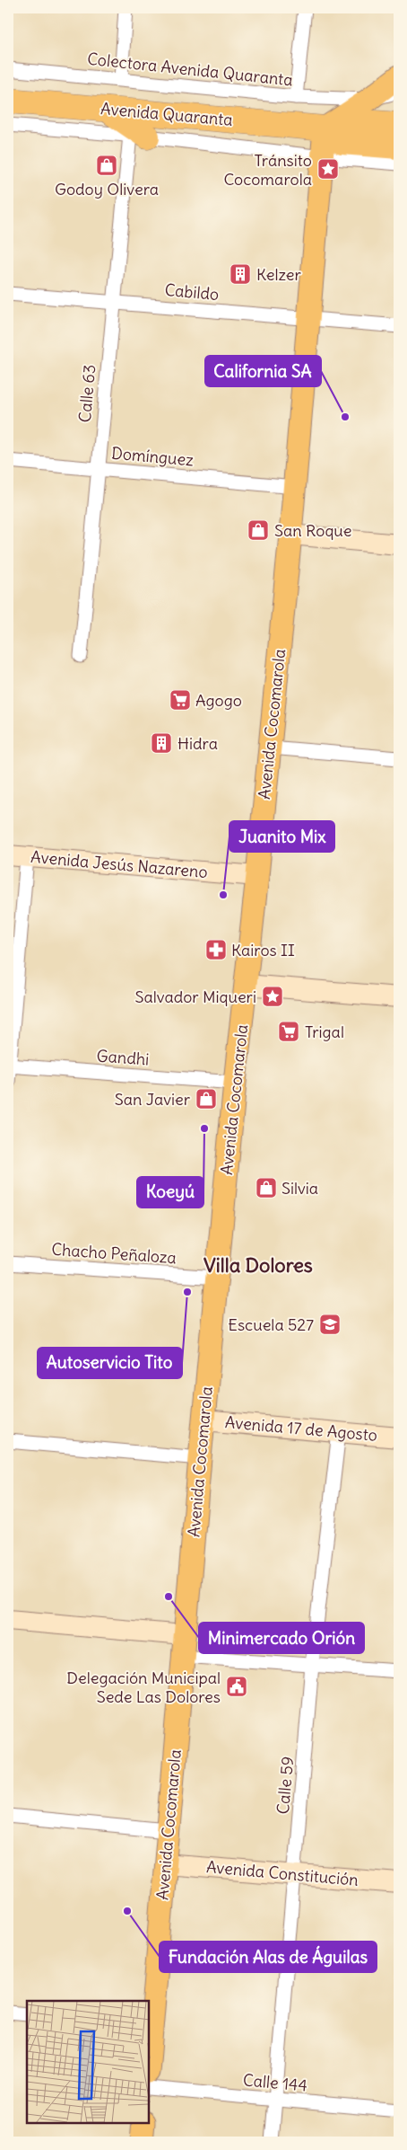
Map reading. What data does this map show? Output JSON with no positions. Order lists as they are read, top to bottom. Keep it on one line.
{"streets":{"highway":["Avenida Quaranta"],"main road":["Avenida Cocomarola","Avenida Jesús Nazareno","Avenida 17 de Agosto","Avenida Constitución"],"street":["Colectora Avenida Quaranta","Cabildo","Calle 63","Domínguez","Gandhi","Chacho Peñaloza","Calle 59","Calle 144"]},"crossings":[["Avenida Quaranta","Avenida Cocomarola"],["Cabildo","Calle 63"],["Cabildo","Avenida Cocomarola"],["Calle 63","Domínguez"],["Domínguez","Avenida Cocomarola"],["Avenida Cocomarola","Avenida Jesús Nazareno"],["Avenida Cocomarola","Gandhi"],["Avenida Cocomarola","Chacho Peñaloza"],["Avenida Cocomarola","Avenida 17 de Agosto"],["Avenida Cocomarola","Avenida Constitución"],["Avenida 17 de Agosto","Calle 59"],["Calle 59","Avenida Constitución"],["Calle 59","Calle 144"]],"districts":["Villa Dolores"],"places":{"shop":["Godoy Olivera","San Roque","San Javier","Silvia"],"place":["Tránsito Cocomarola","Salvador Miqueri"],"building":["Kelzer","Hidra"],"other":["California SA","Juanito Mix","Koeyú","Autoservicio Tito","Minimercado Orión","Fundación Alas de Águilas"],"supermarket":["Agogo","Trigal"],"pharmacy":["Kairos II"],"school or university":["Escuela 527"],"public building":["Delegación Municipal Sede Las Dolores"]}}
